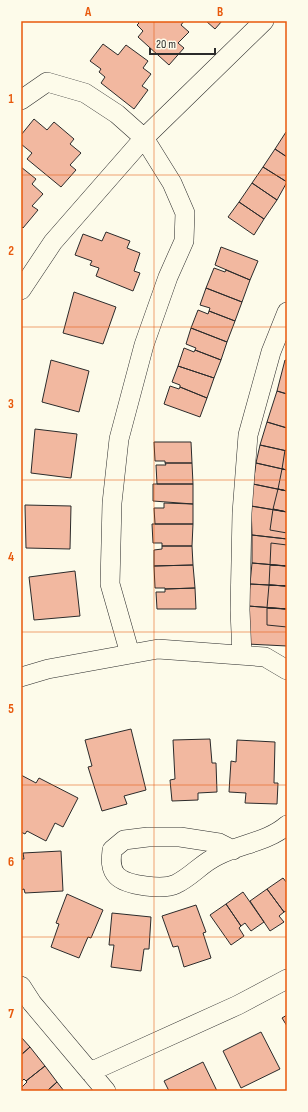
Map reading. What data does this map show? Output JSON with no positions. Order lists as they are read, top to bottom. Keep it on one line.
{"scale_bar":"20 m","grid":{"columns":["A","B"],"rows":["1","2","3","4","5","6","7"]}}
